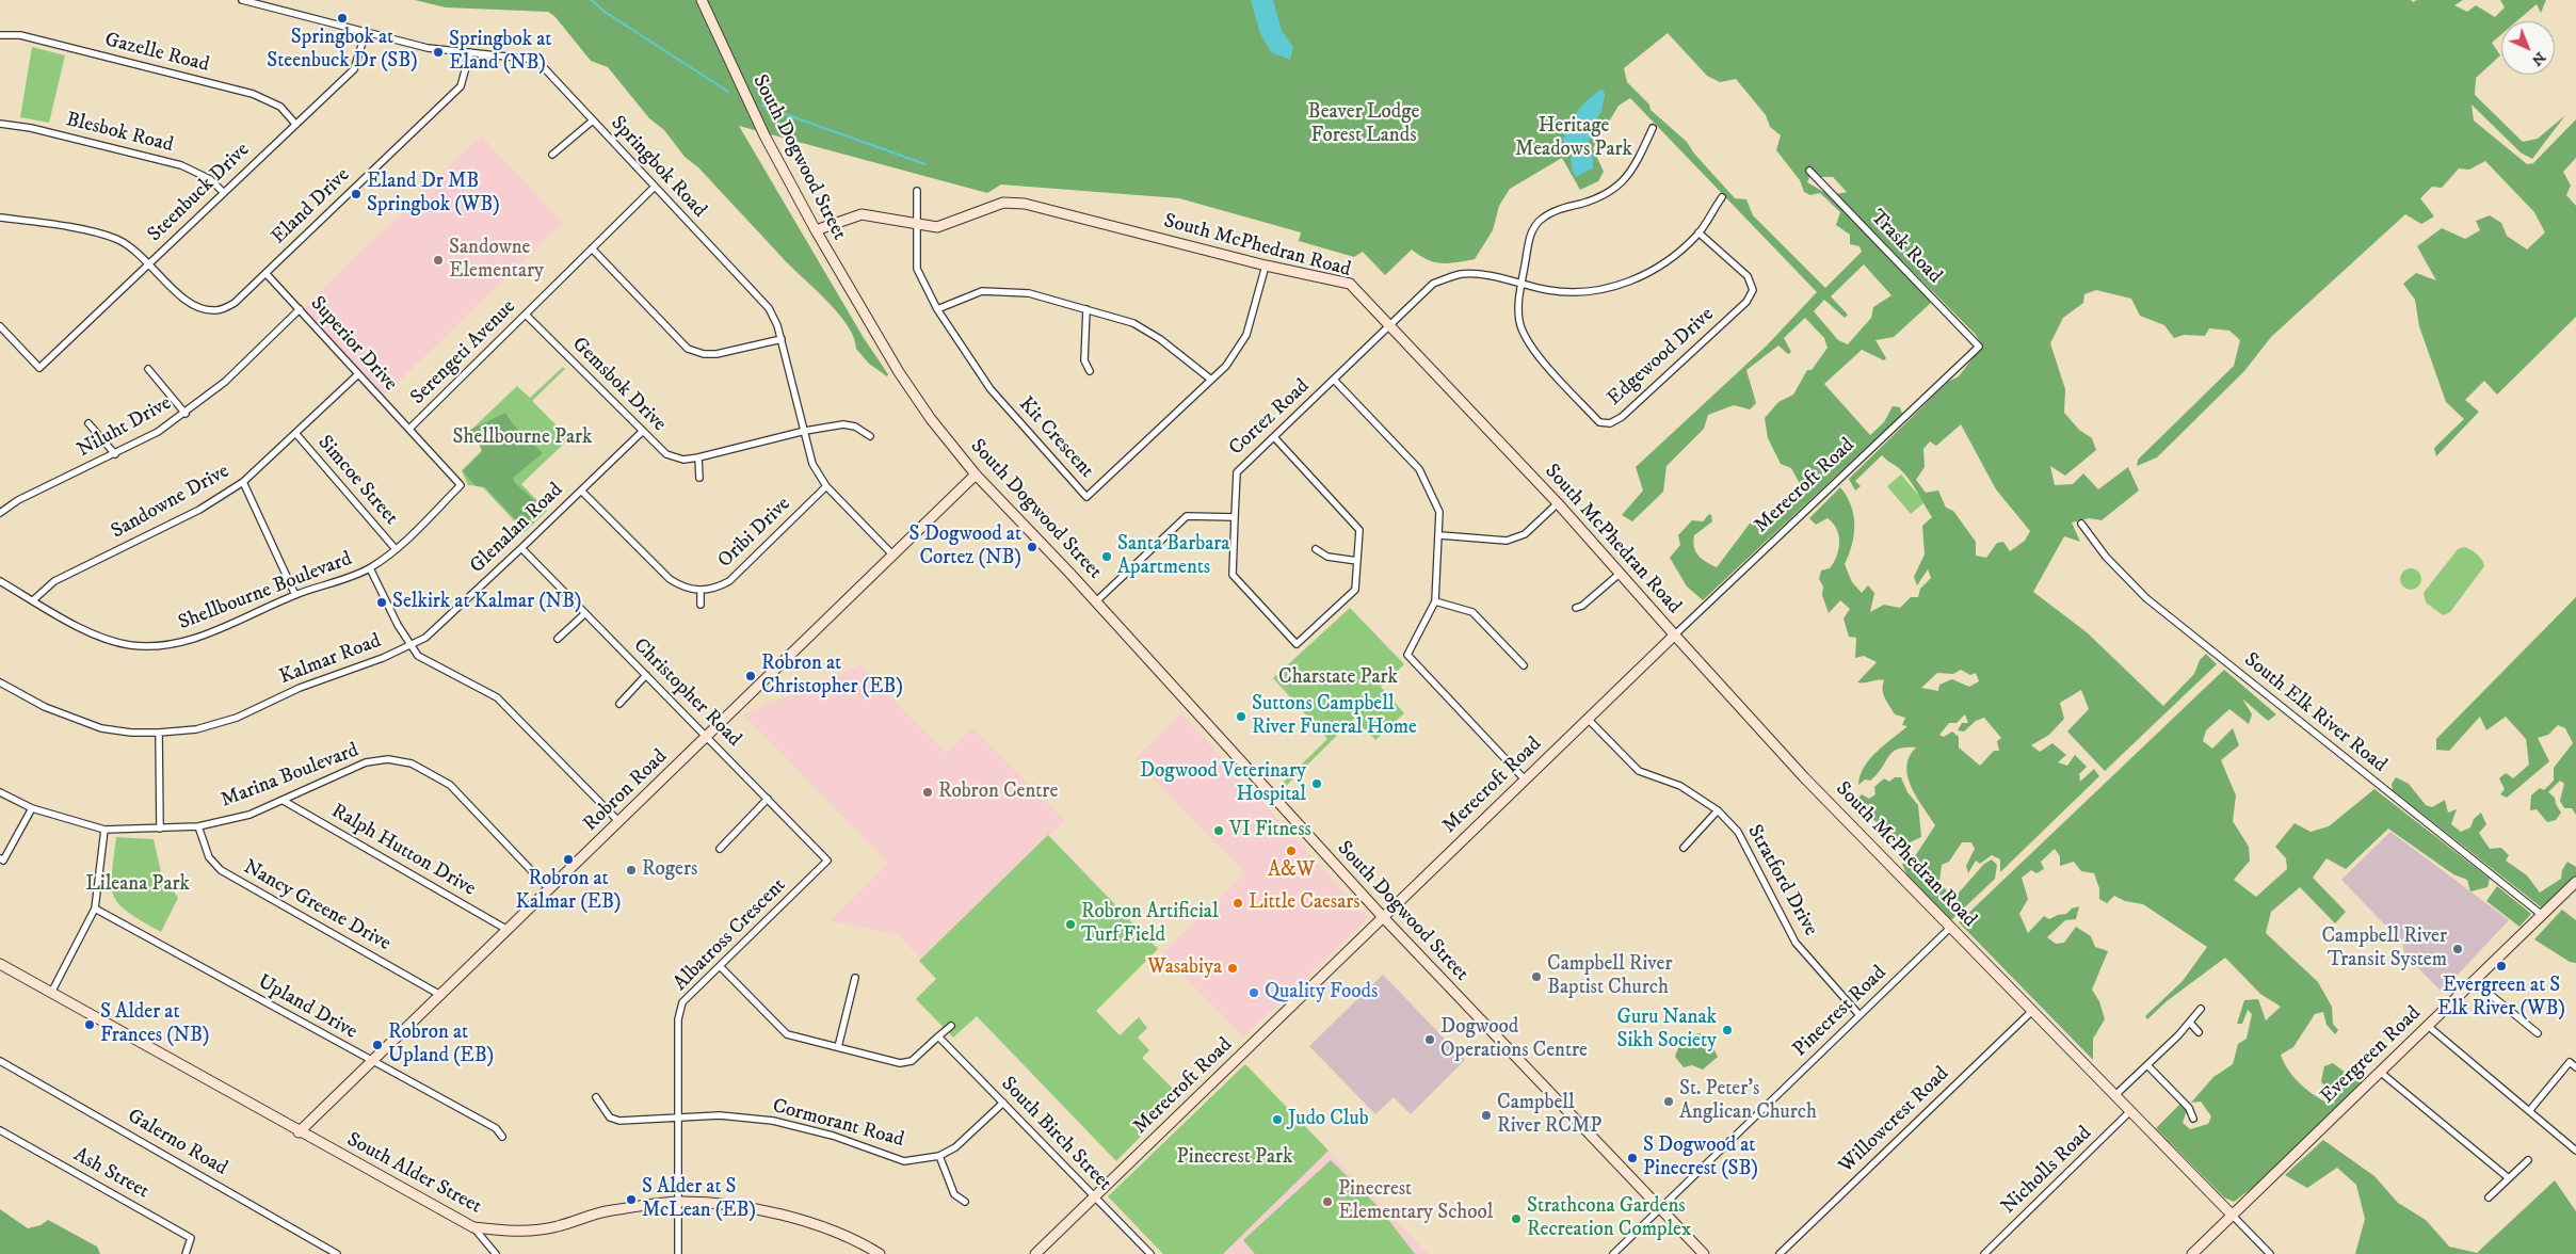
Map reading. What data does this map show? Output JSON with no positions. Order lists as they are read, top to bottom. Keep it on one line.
{"streets":{"street":["Gazelle Road","Blesbok Road","South Dogwood Street","Springbok Road","Steenbuck Drive","Eland Drive","South McPhedran Road","Trask Road","Superior Drive","Serengeti Avenue","Edgewood Drive","Gemsbok Drive","Cortez Road","Niluht Drive","Kit Crescent","Simcoe Street","Merecroft Road","Sandowne Drive","Glenalan Road","Oribi Drive","Shellbourne Boulevard","Kalmar Road","Christopher Road","South Elk River Road","Marina Boulevard","Robron Road","Ralph Hutton Drive","Stratford Drive","Nancy Greene Drive","Albatross Crescent","Upland Drive","Pinecrest Road","Evergreen Road","Willowcrest Road","Cormorant Road","South Birch Street","Galerno Road","Nicholls Road","Ash Street","South Alder Street"]},"crossings":[["Gazelle Road","Steenbuck Drive"],["Blesbok Road","Steenbuck Drive"],["South Dogwood Street","South McPhedran Road"],["South Dogwood Street","Merecroft Road"],["South Dogwood Street","Robron Road"],["South Dogwood Street","Pinecrest Road"],["Springbok Road","Steenbuck Drive"],["Springbok Road","Eland Drive"],["Springbok Road","Serengeti Avenue"],["Springbok Road","Gemsbok Drive"],["Springbok Road","Oribi Drive"],["Springbok Road","Robron Road"],["Steenbuck Drive","Eland Drive"],["Eland Drive","Superior Drive"],["South McPhedran Road","Cortez Road"],["South McPhedran Road","Kit Crescent"],["South McPhedran Road","Merecroft Road"],["South McPhedran Road","Pinecrest Road"],["South McPhedran Road","Evergreen Road"],["South McPhedran Road","Willowcrest Road"],["South McPhedran Road","Nicholls Road"],["Trask Road","Merecroft Road"],["Superior Drive","Serengeti Avenue"],["Superior Drive","Niluht Drive"],["Superior Drive","Sandowne Drive"],["Superior Drive","Shellbourne Boulevard"],["Serengeti Avenue","Gemsbok Drive"],["Edgewood Drive","Cortez Road"],["Gemsbok Drive","Glenalan Road"],["Simcoe Street","Sandowne Drive"],["Simcoe Street","Shellbourne Boulevard"],["Merecroft Road","Stratford Drive"],["Merecroft Road","South Birch Street"],["Sandowne Drive","Shellbourne Boulevard"],["Glenalan Road","Kalmar Road"],["Glenalan Road","Christopher Road"],["Kalmar Road","Robron Road"],["Christopher Road","Robron Road"],["Christopher Road","Albatross Crescent"],["South Elk River Road","Evergreen Road"],["Marina Boulevard","Robron Road"],["Marina Boulevard","Ralph Hutton Drive"],["Marina Boulevard","Nancy Greene Drive"],["Robron Road","Ralph Hutton Drive"],["Robron Road","Nancy Greene Drive"],["Robron Road","Upland Drive"],["Robron Road","South Alder Street"],["Stratford Drive","Pinecrest Road"],["Albatross Crescent","Cormorant Road"],["Albatross Crescent","South Alder Street"],["Cormorant Road","South Birch Street"]],"parks":["Beaver Lodge Forest Lands","Heritage Meadows Park","Shellbourne Park","Charstate Park","Lileana Park","Pinecrest Park"],"places":["Springbok at Steenbuck Dr (SB)","Springbok at Eland (NB)","Eland Dr MB Springbok (WB)","Sandowne Elementary","S Dogwood at Cortez (NB)","Santa Barbara Apartments","Selkirk at Kalmar (NB)","Robron at Christopher (EB)","Suttons Campbell River Funeral Home","Dogwood Veterinary Hospital","Robron Centre","VI Fitness","A&W","Robron at Kalmar (EB)","Rogers","Little Caesars","Robron Artificial Turf Field","Campbell River Transit System","Evergreen at S Elk River (WB)","Wasabiya","Campbell River Baptist Church","Quality Foods","S Alder at Frances (NB)","Guru Nanak Sikh Society","Dogwood Operations Centre","Robron at Upland (EB)","St. Peter's Anglican Church","Campbell River RCMP","Judo Club","S Dogwood at Pinecrest (SB)","S Alder at S McLean (EB)","Pinecrest Elementary School","Strathcona Gardens Recreation Complex"],"north":"bottom right"}
